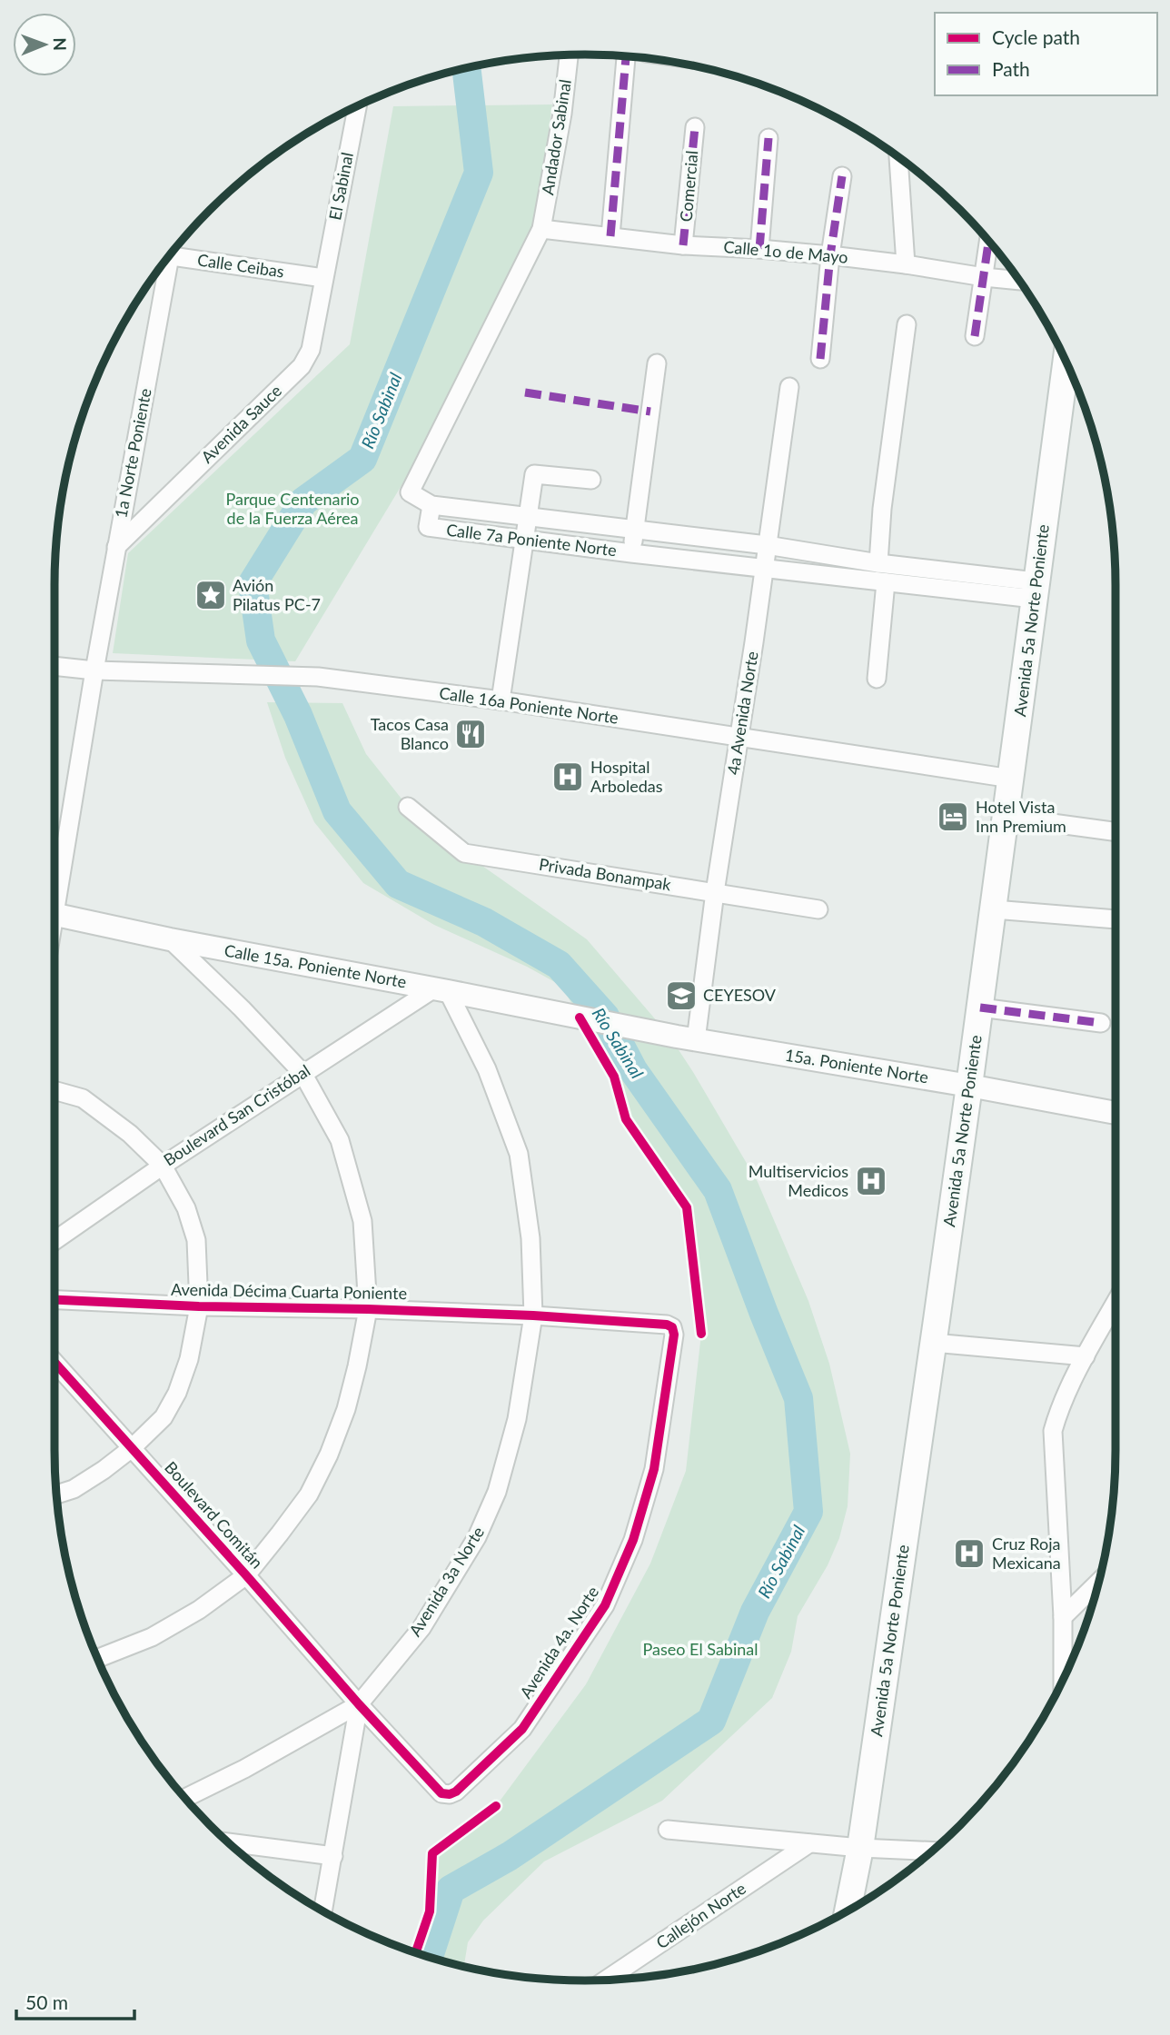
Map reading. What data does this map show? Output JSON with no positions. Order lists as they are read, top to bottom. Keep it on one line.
{"streets":{"main road":["Avenida 5a Norte Poniente"],"street":["Andador Sabinal","El Sabinal","Comercial","Calle 1o de Mayo","Calle Ceibas","Avenida Sauce","1a Norte Poniente","Calle 7a Poniente Norte","Calle 16a Poniente Norte","4a Avenida Norte","Privada Bonampak","Calle 15a. Poniente Norte","15a. Poniente Norte","Boulevard San Cristóbal","Avenida Décima Cuarta Poniente","Boulevard Comitán","Avenida 3a Norte","Avenida 4a. Norte","Callejón Norte"]},"crossings":[["Andador Sabinal","Calle 1o de Mayo"],["Andador Sabinal","Calle 7a Poniente Norte"],["El Sabinal","Calle Ceibas"],["El Sabinal","Avenida Sauce"],["Comercial","Calle 1o de Mayo"],["Calle Ceibas","Avenida Sauce"],["Avenida Sauce","1a Norte Poniente"],["1a Norte Poniente","Calle 16a Poniente Norte"],["Calle 7a Poniente Norte","Avenida 5a Norte Poniente"],["Calle 7a Poniente Norte","4a Avenida Norte"],["Avenida 5a Norte Poniente","Calle 16a Poniente Norte"],["Avenida 5a Norte Poniente","15a. Poniente Norte"],["Calle 16a Poniente Norte","4a Avenida Norte"],["4a Avenida Norte","Privada Bonampak"],["4a Avenida Norte","15a. Poniente Norte"],["Calle 15a. Poniente Norte","15a. Poniente Norte"],["Calle 15a. Poniente Norte","Boulevard San Cristóbal"],["Calle 15a. Poniente Norte","Avenida 3a Norte"],["Boulevard San Cristóbal","Avenida 3a Norte"],["Avenida Décima Cuarta Poniente","Avenida 3a Norte"],["Avenida Décima Cuarta Poniente","Avenida 4a. Norte"],["Boulevard Comitán","Avenida 3a Norte"],["Boulevard Comitán","Avenida 4a. Norte"],["Avenida 3a Norte","Avenida 4a. Norte"]],"water":["Río Sabinal"],"parks":["Parque Centenario de la Fuerza Aérea","Paseo El Sabinal"],"places":{"place":["Avión Pilatus PC-7"],"restaurant":["Tacos Casa Blanco"],"hospital":["Hospital Arboledas","Multiservicios Medicos","Cruz Roja Mexicana"],"hotel":["Hotel Vista Inn Premium"],"school or university":["CEYESOV"]},"legend":["Cycle path","Path"],"scale_bar":"50 m","north":"right"}
